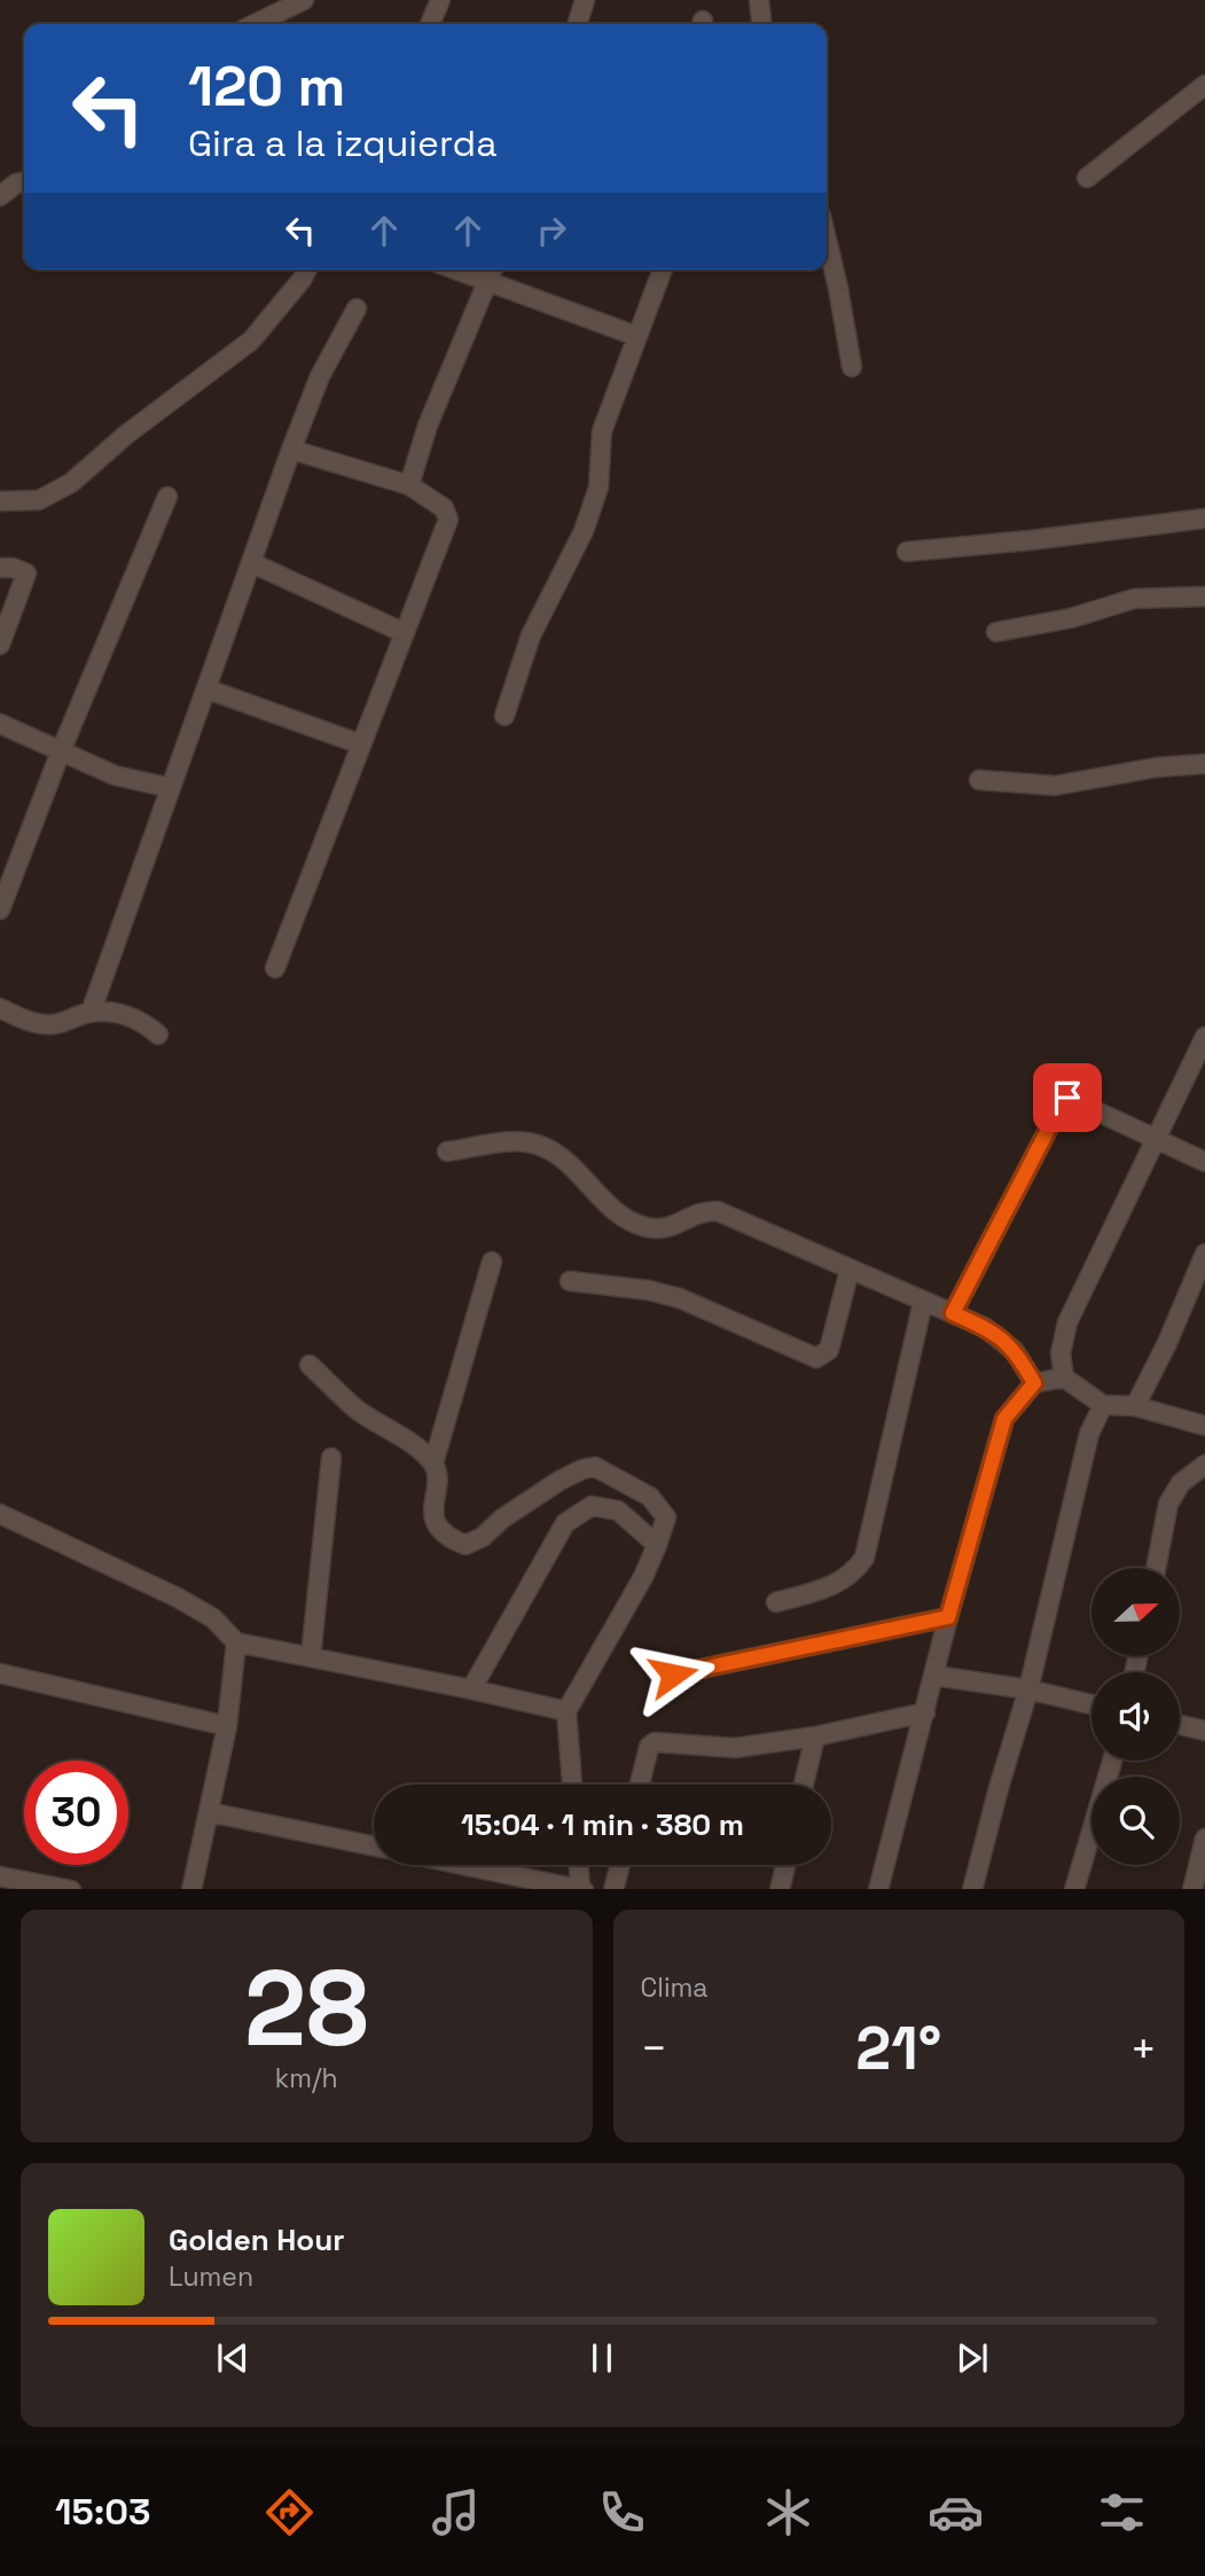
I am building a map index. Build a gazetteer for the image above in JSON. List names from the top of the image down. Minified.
{"north":"right","page":{"turn":["120 m","Gira a la izquierda"],"limit":"30","trip":"15:04 · 1 min · 380 m","tile":[["28","km/h"],"Clima"],"heat":["−","21°","+"],"song":["Golden Hour","Lumen"],"tabs":"15:03"}}
